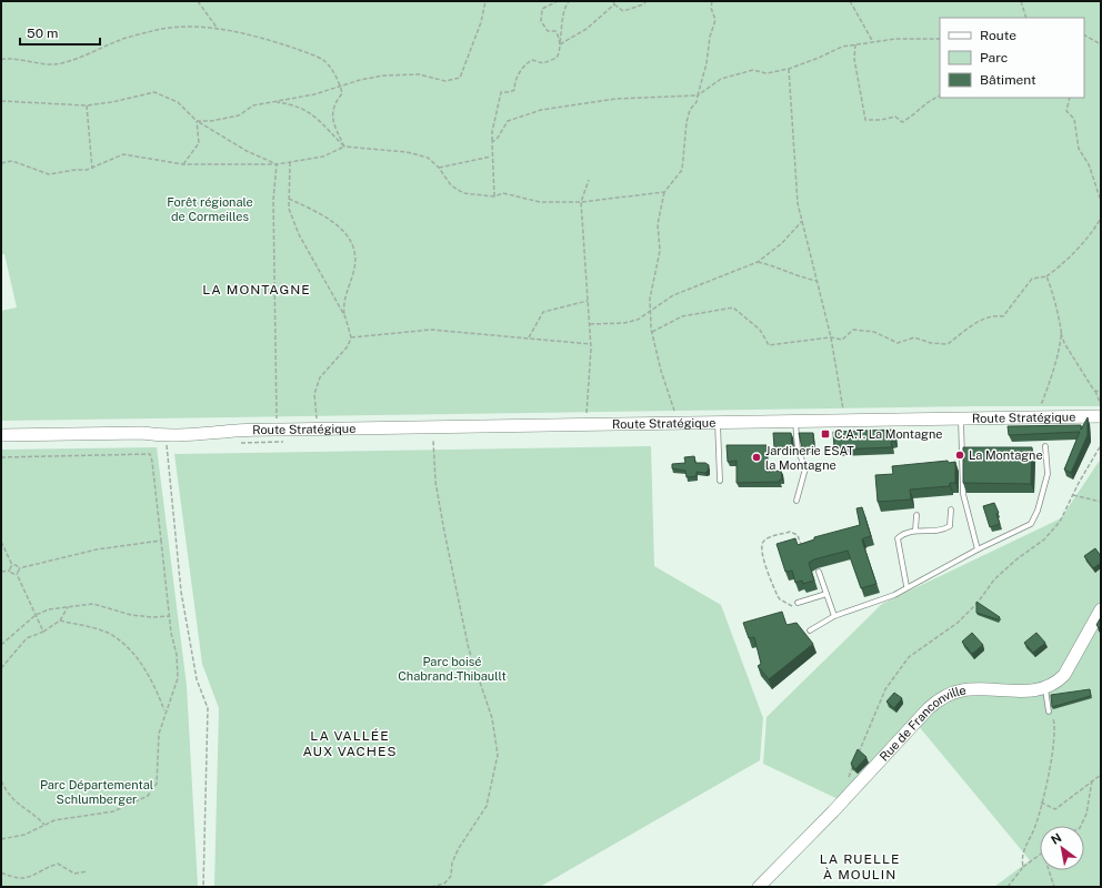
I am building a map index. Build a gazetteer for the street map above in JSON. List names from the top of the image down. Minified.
{"streets":{"street":["Route Stratégique","Rue de Franconville"]},"districts":["LA MONTAGNE","LA VALLÉE AUX VACHES","LA RUELLE À MOULIN"],"parks":["Forêt régionale de Cormeilles","Parc boisé Chabrand-Thibaullt","Parc Départemental Schlumberger"],"places":{"transit":["C.A.T. La Montagne"],"other":["La Montagne","Jardinerie ESAT la Montagne"]},"legend":["Route","Parc","Bâtiment"],"scale_bar":"50 m","north":"top left"}
